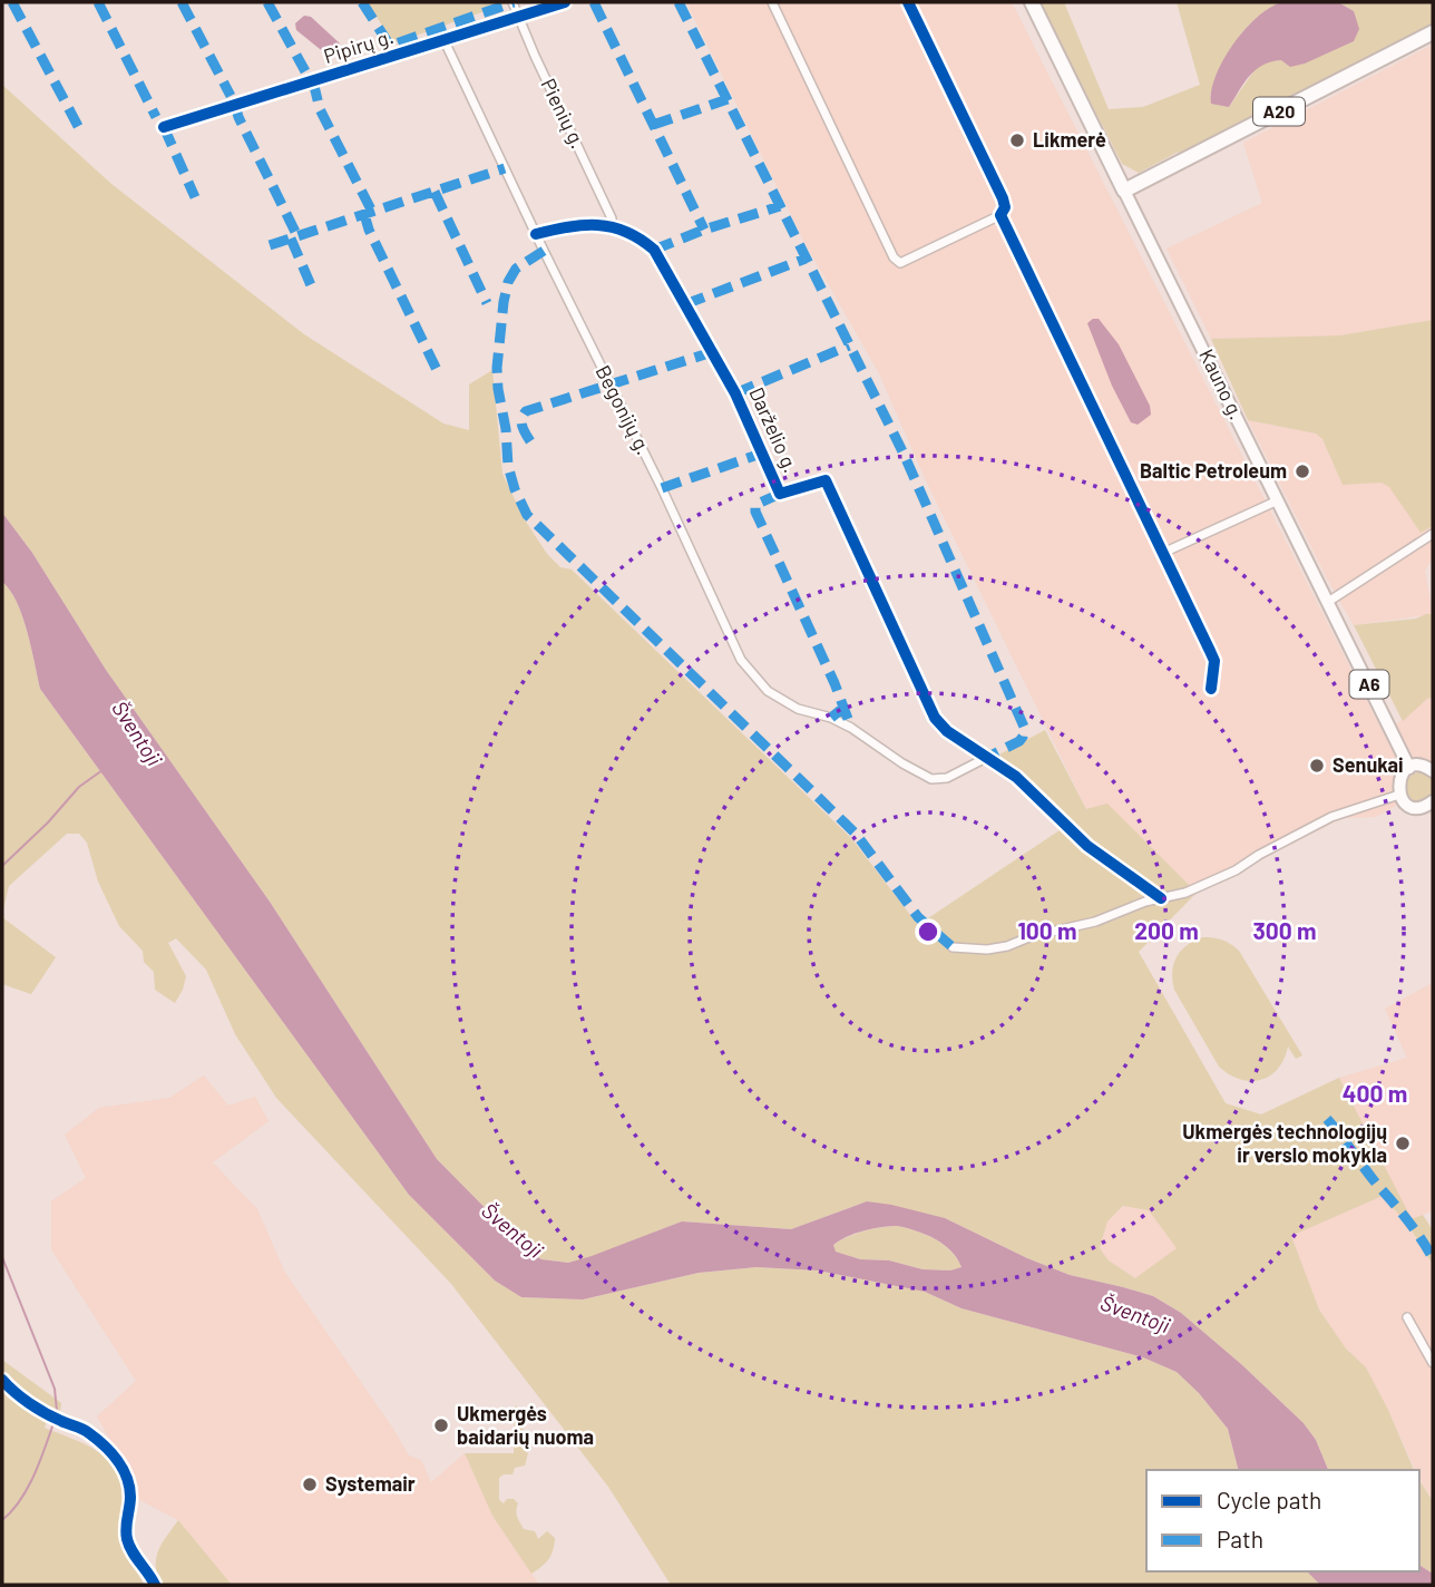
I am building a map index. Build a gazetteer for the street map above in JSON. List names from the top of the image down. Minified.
{"streets":{"highway":["A20","Kauno g.","A6"],"street":["Pipirų g.","Pienių g.","Begonijų g.","Darželio g."]},"crossings":[["Pipirų g.","Pienių g."],["Pipirų g.","Begonijų g."],["A20","Kauno g."],["Pienių g.","Darželio g."],["Begonijų g.","Darželio g."]],"water":["Šventoji"],"places":["Likmerė","Baltic Petroleum","Senukai","Ukmergės technologijų ir verslo mokykla","Ukmergės baidarių nuoma","Systemair"],"legend":["Cycle path","Path"],"rings":["100 m","200 m","300 m","400 m"]}
